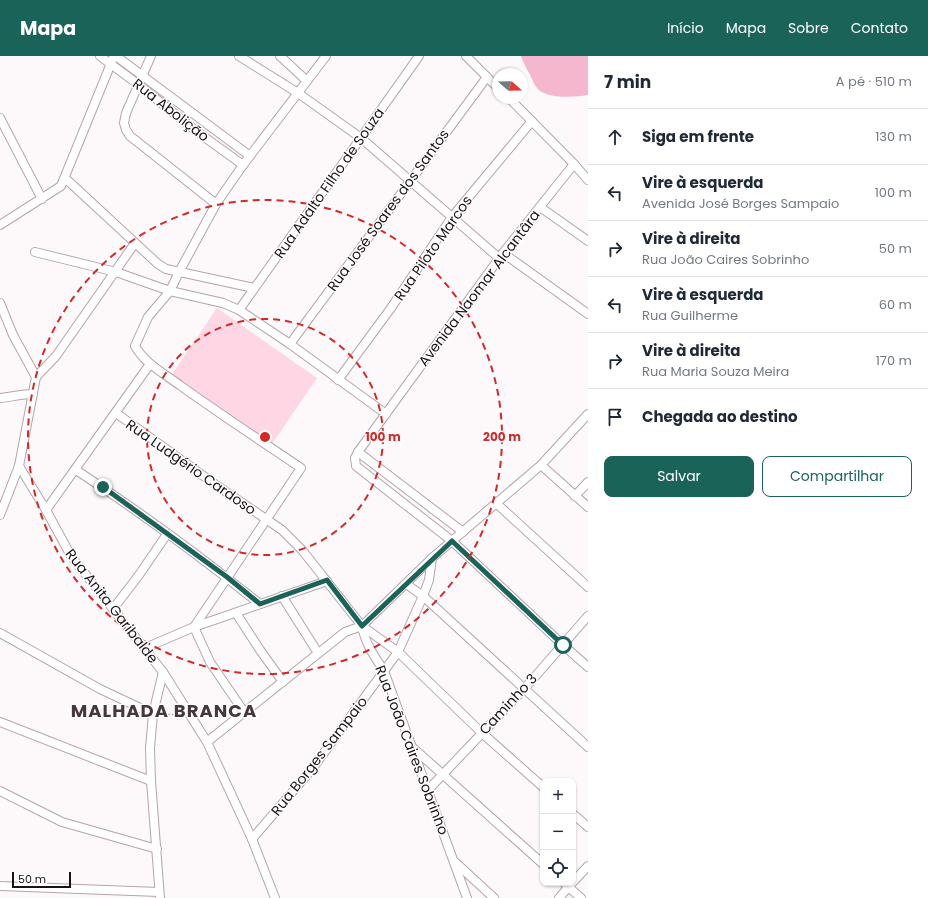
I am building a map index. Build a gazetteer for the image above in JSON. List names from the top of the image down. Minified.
{"streets":{"street":["Rua Abolição","Rua Adalto Filho de Souza","Rua José Soares dos Santos","Rua Piloto Marcos","Avenida Naomar Alcantâra","Rua Ludgério Cardoso","Rua Anita Garibalde","Caminho 3","Rua João Caires Sobrinho","Rua Borges Sampaio"]},"crossings":[["Rua Ludgério Cardoso","Rua João Caires Sobrinho"],["Caminho 3","Rua João Caires Sobrinho"],["Rua João Caires Sobrinho","Rua Borges Sampaio"]],"districts":["MALHADA BRANCA"],"scale_bar":"50 m","north":"right","page":{"header":"Mapa","nav":["Início","Mapa","Sobre","Contato"],"heading":["7 min","A pé · 510 m"],"list":[["Siga em frente","130 m"],["Vire à esquerda","Avenida José Borges Sampaio","100 m"],["Vire à direita","Rua João Caires Sobrinho","50 m"],["Vire à esquerda","Rua Guilherme","60 m"],["Vire à direita","Rua Maria Souza Meira","170 m"],"Chegada ao destino"],"buttons":["Salvar","Compartilhar"],"map_buttons":["+","−"],"scale":"50 m"},"rings":["100 m","200 m"]}
